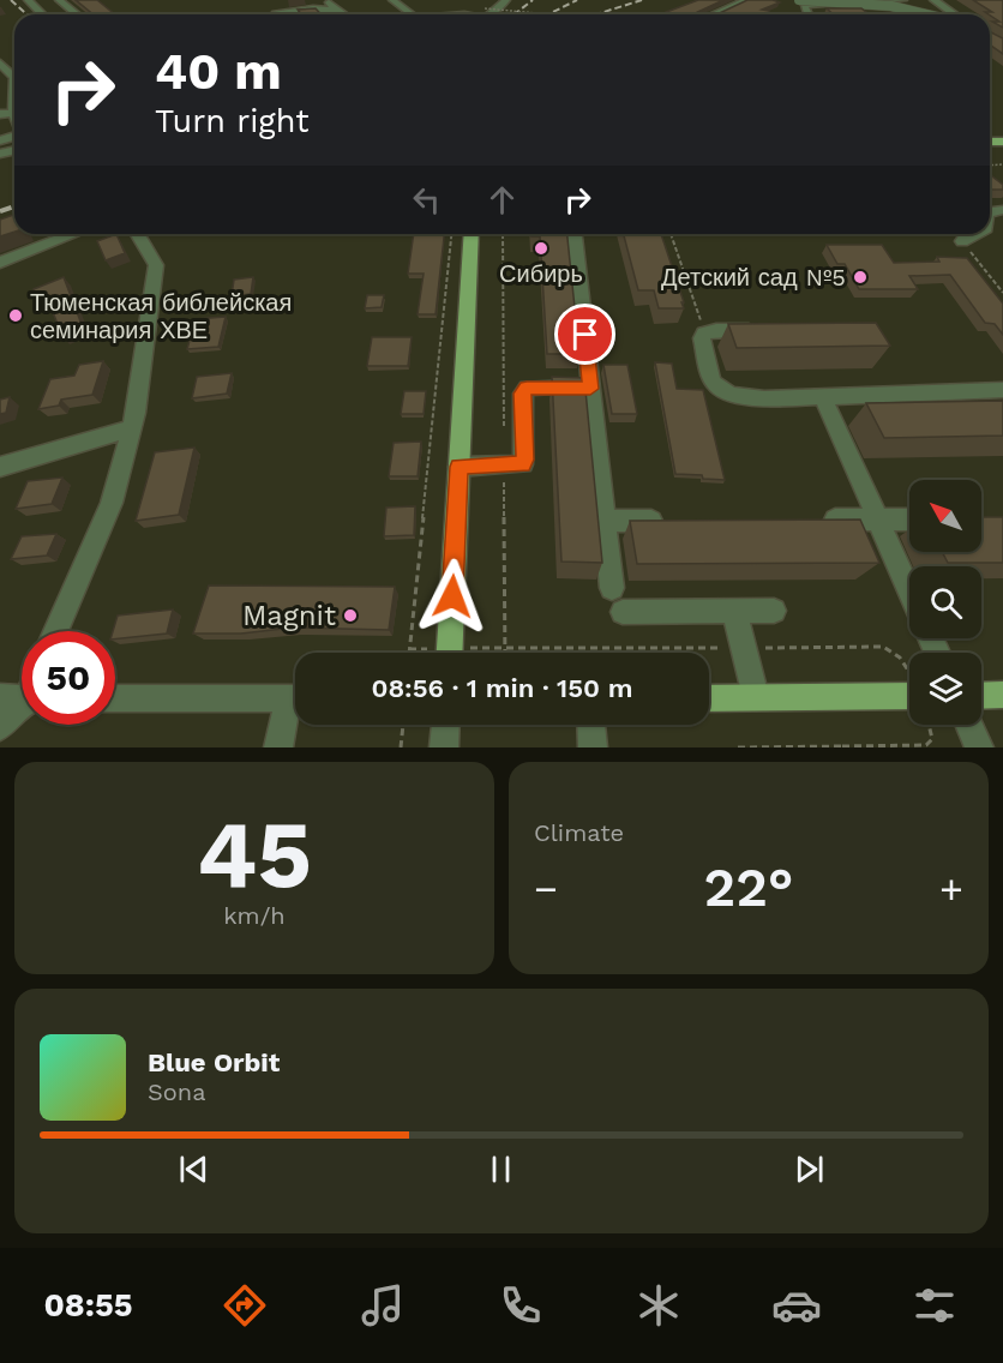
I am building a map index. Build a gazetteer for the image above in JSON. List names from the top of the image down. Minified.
{"places":["Сибирь","Детский сад №5","Тюменская библейская семинария ХВЕ","Magnit"],"north":"top left","page":{"turn":["40 m","Turn right"],"limit":"50","trip":"08:56 · 1 min · 150 m","tile":[["45","km/h"],"Climate"],"heat":["−","22°","+"],"song":["Blue Orbit","Sona"],"tabs":"08:55"}}
